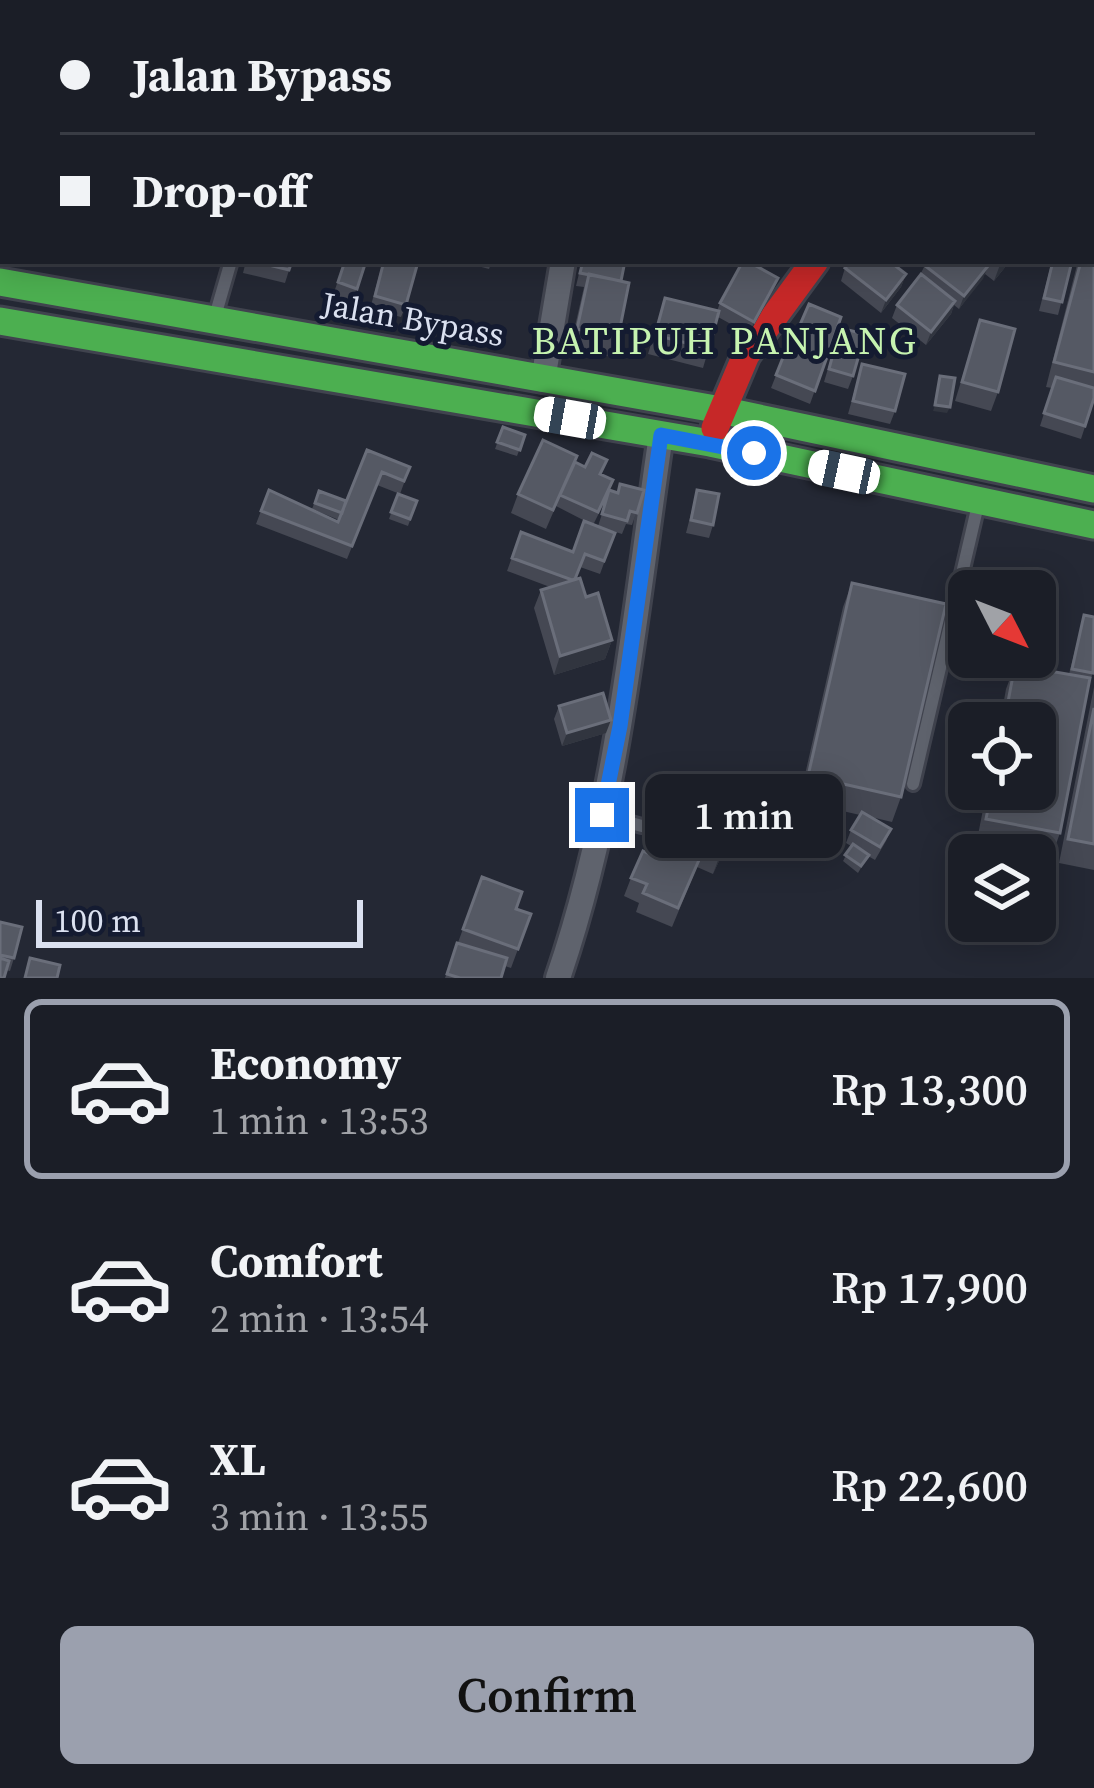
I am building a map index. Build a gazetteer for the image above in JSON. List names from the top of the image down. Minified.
{"streets":{"main road":["Jalan Bypass"]},"districts":["BATIPUH PANJANG"],"scale_bar":"100 m","north":"bottom right","page":{"banner":["Jalan Bypass","Drop-off"],"bubble":"1 min","scale":"100 m","list":[{"name":"Economy","note":"1 min · 13:53","value":"Rp 13,300"},{"name":"Comfort","note":"2 min · 13:54","value":"Rp 17,900"},{"name":"XL","note":"3 min · 13:55","value":"Rp 22,600"}],"buttons":"Confirm"}}
